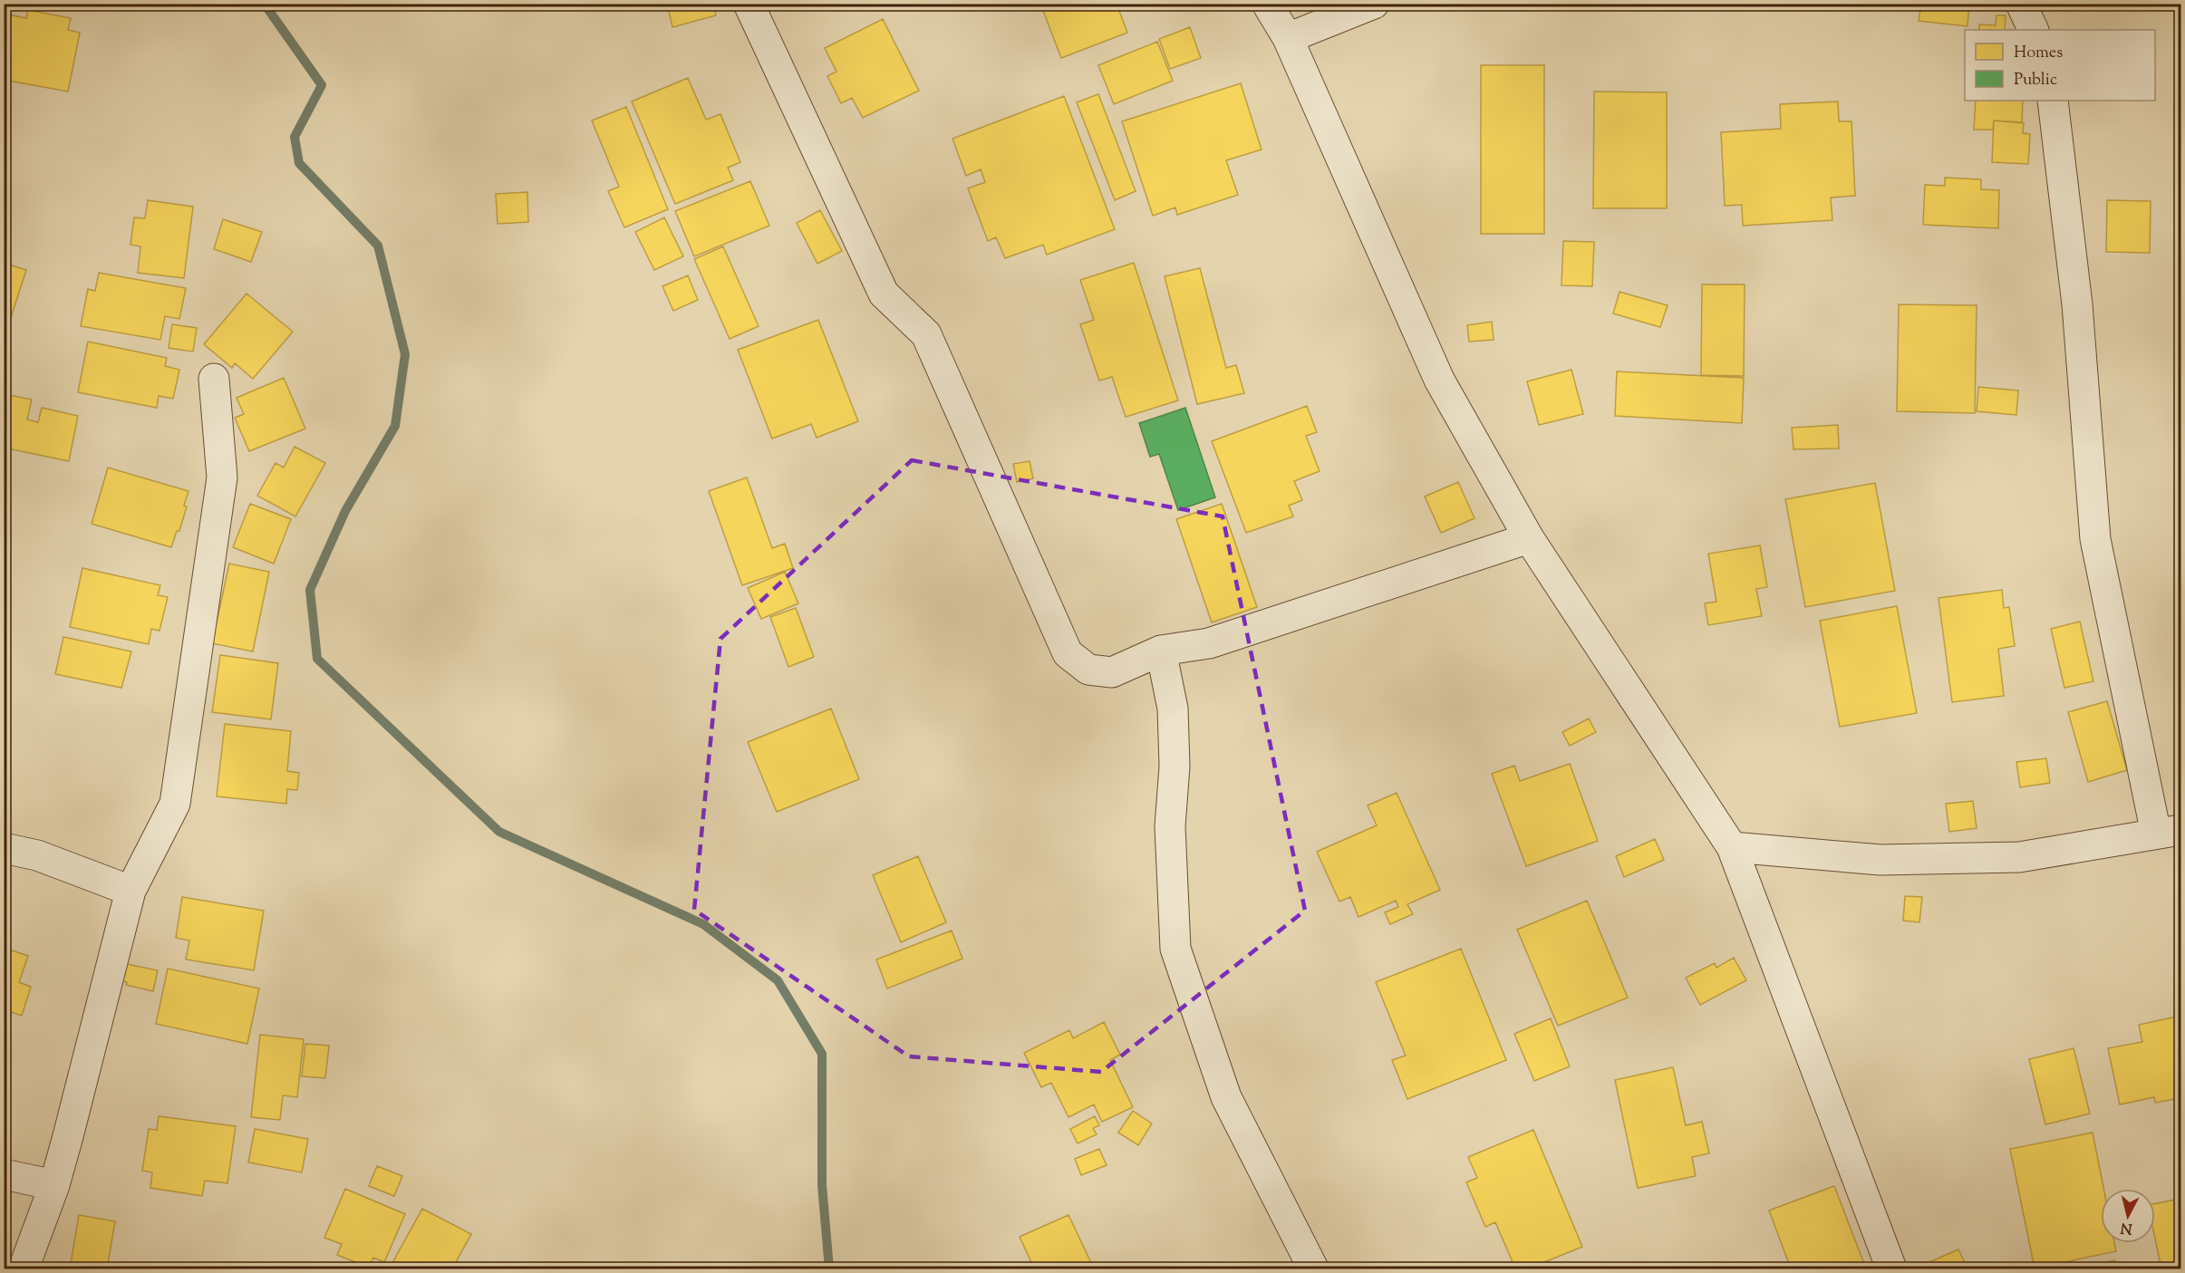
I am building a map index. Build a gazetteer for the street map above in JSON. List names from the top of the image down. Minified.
{"legend":["Homes","Public"],"north":"bottom"}
